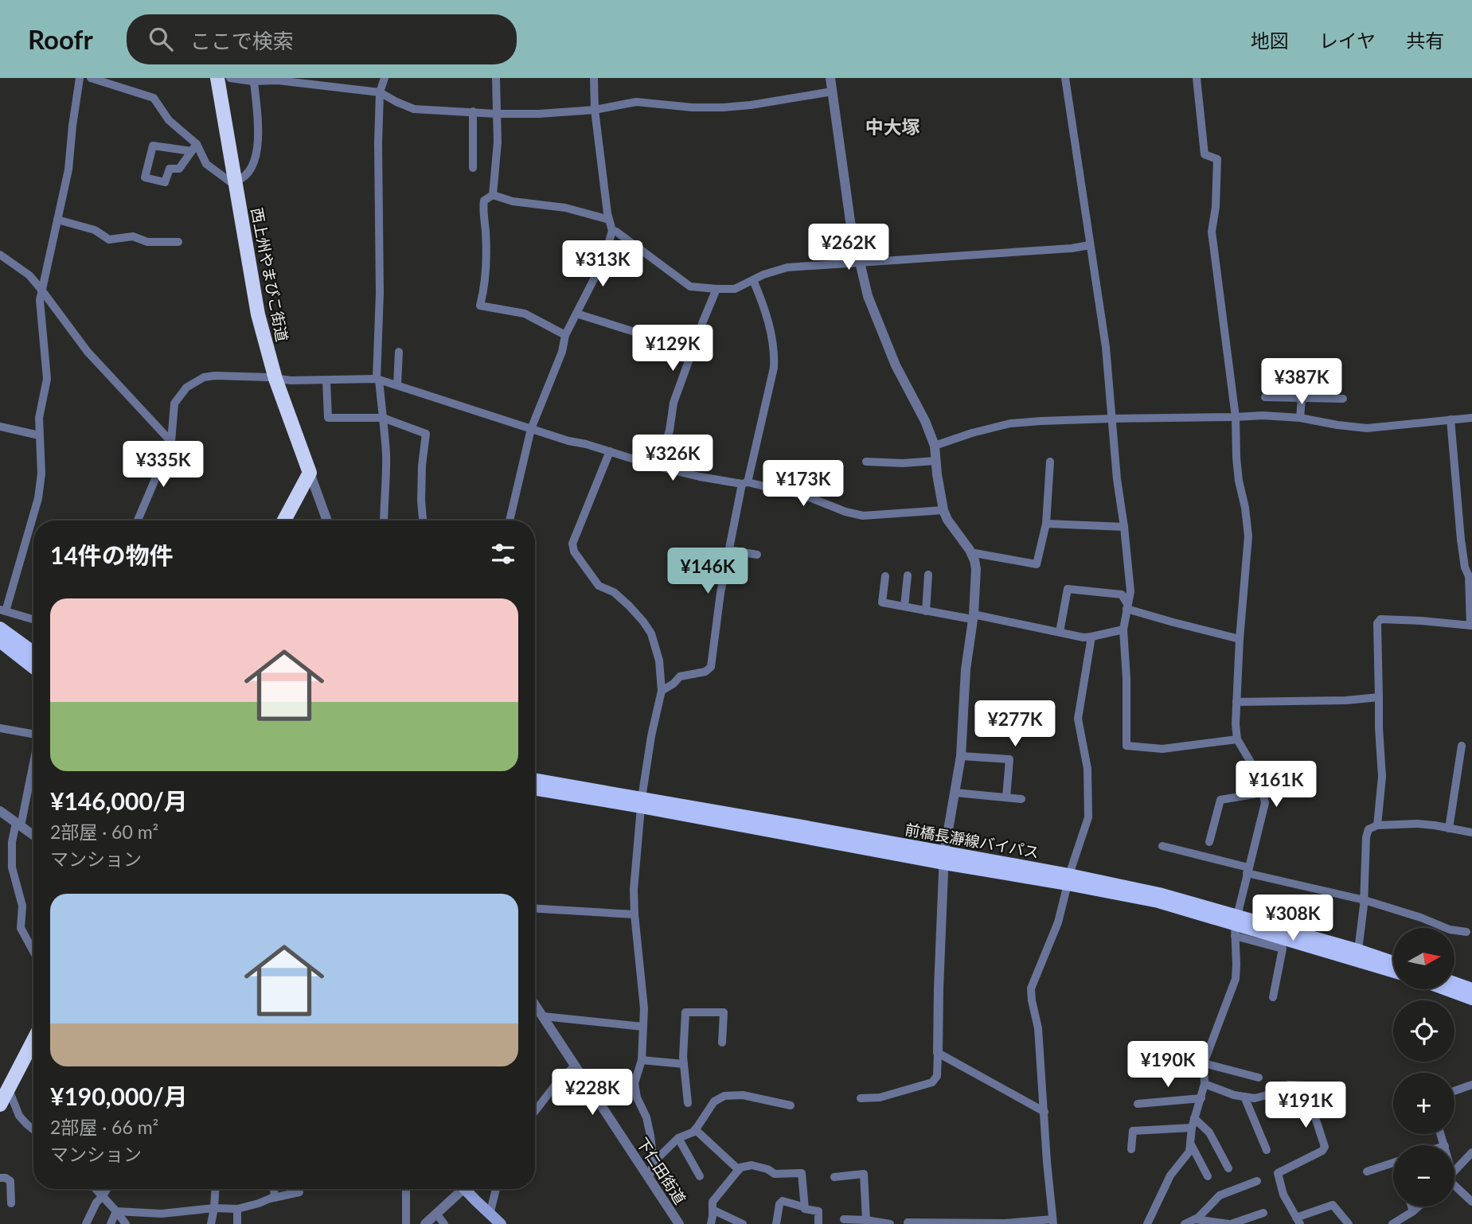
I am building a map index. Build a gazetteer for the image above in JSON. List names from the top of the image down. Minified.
{"streets":{"highway":["西上州やまびこ街道"],"main road":["前橋長瀞線バイパス"],"street":["下仁田街道"]},"districts":["中大塚"],"north":"right","page":{"header":"Roofr","search":"ここで検索","nav":["地図","レイヤ","共有"],"price":["¥262K","¥313K","¥129K","¥387K","¥326K","¥335K","¥173K","¥146K","¥277K","¥161K","¥308K","¥190K","¥228K","¥191K"],"heading":"14件の物件","list":[{"name":"¥146,000/月","note":"2部屋 · 60 m² · マンション"},{"name":"¥190,000/月","note":"2部屋 · 66 m² · マンション"}],"map_buttons":["+","−"]}}
